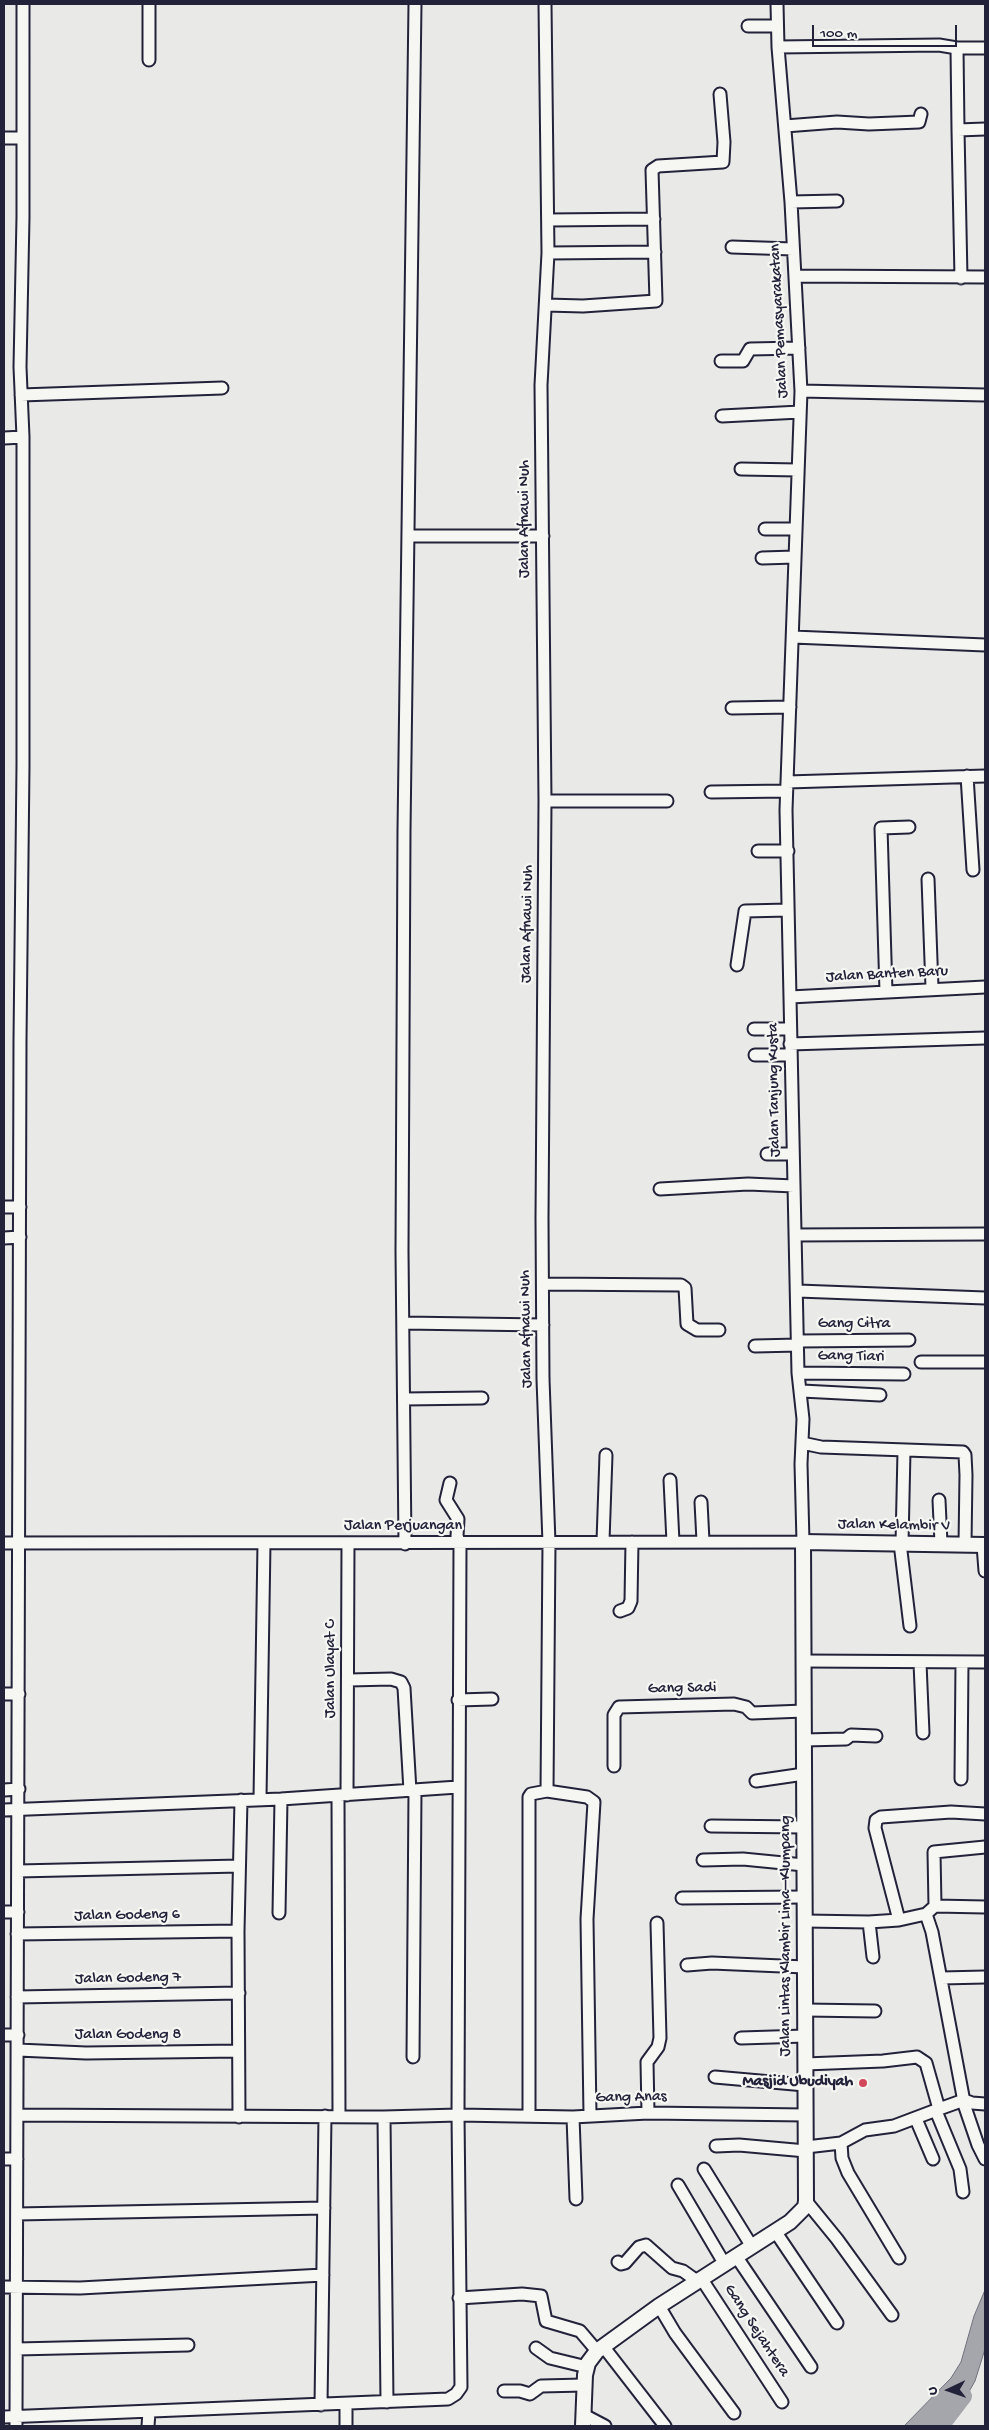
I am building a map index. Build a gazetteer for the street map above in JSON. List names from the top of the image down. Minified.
{"streets":{"main road":["Jalan Kelambir V","Jalan Lintas Klambir Lima–Klumpang"],"street":["Jalan Pemasyarakatan","Jalan Afnawi Nuh","Jalan Banten Baru","Jalan Tanjung Kusta","Gang Citra","Gang Tiari","Jalan Perjuangan","Jalan Ulayat C","Gang Sadi","Jalan Godeng 6","Jalan Godeng 7","Jalan Godeng 8","Gang Anas","Gang Sejahtera"]},"crossings":[["Jalan Pemasyarakatan","Jalan Tanjung Kusta"],["Jalan Afnawi Nuh","Jalan Perjuangan"],["Jalan Banten Baru","Jalan Tanjung Kusta"],["Jalan Tanjung Kusta","Gang Citra"],["Jalan Tanjung Kusta","Gang Tiari"],["Jalan Tanjung Kusta","Jalan Kelambir V"],["Jalan Tanjung Kusta","Jalan Perjuangan"],["Jalan Tanjung Kusta","Jalan Lintas Klambir Lima–Klumpang"],["Jalan Kelambir V","Jalan Perjuangan"],["Jalan Kelambir V","Jalan Lintas Klambir Lima–Klumpang"],["Jalan Perjuangan","Jalan Ulayat C"],["Jalan Perjuangan","Jalan Lintas Klambir Lima–Klumpang"],["Jalan Ulayat C","Gang Anas"],["Gang Sadi","Jalan Lintas Klambir Lima–Klumpang"],["Jalan Lintas Klambir Lima–Klumpang","Gang Anas"]],"places":["Masjid Ubudiyah"],"scale_bar":"100 m","north":"left"}
